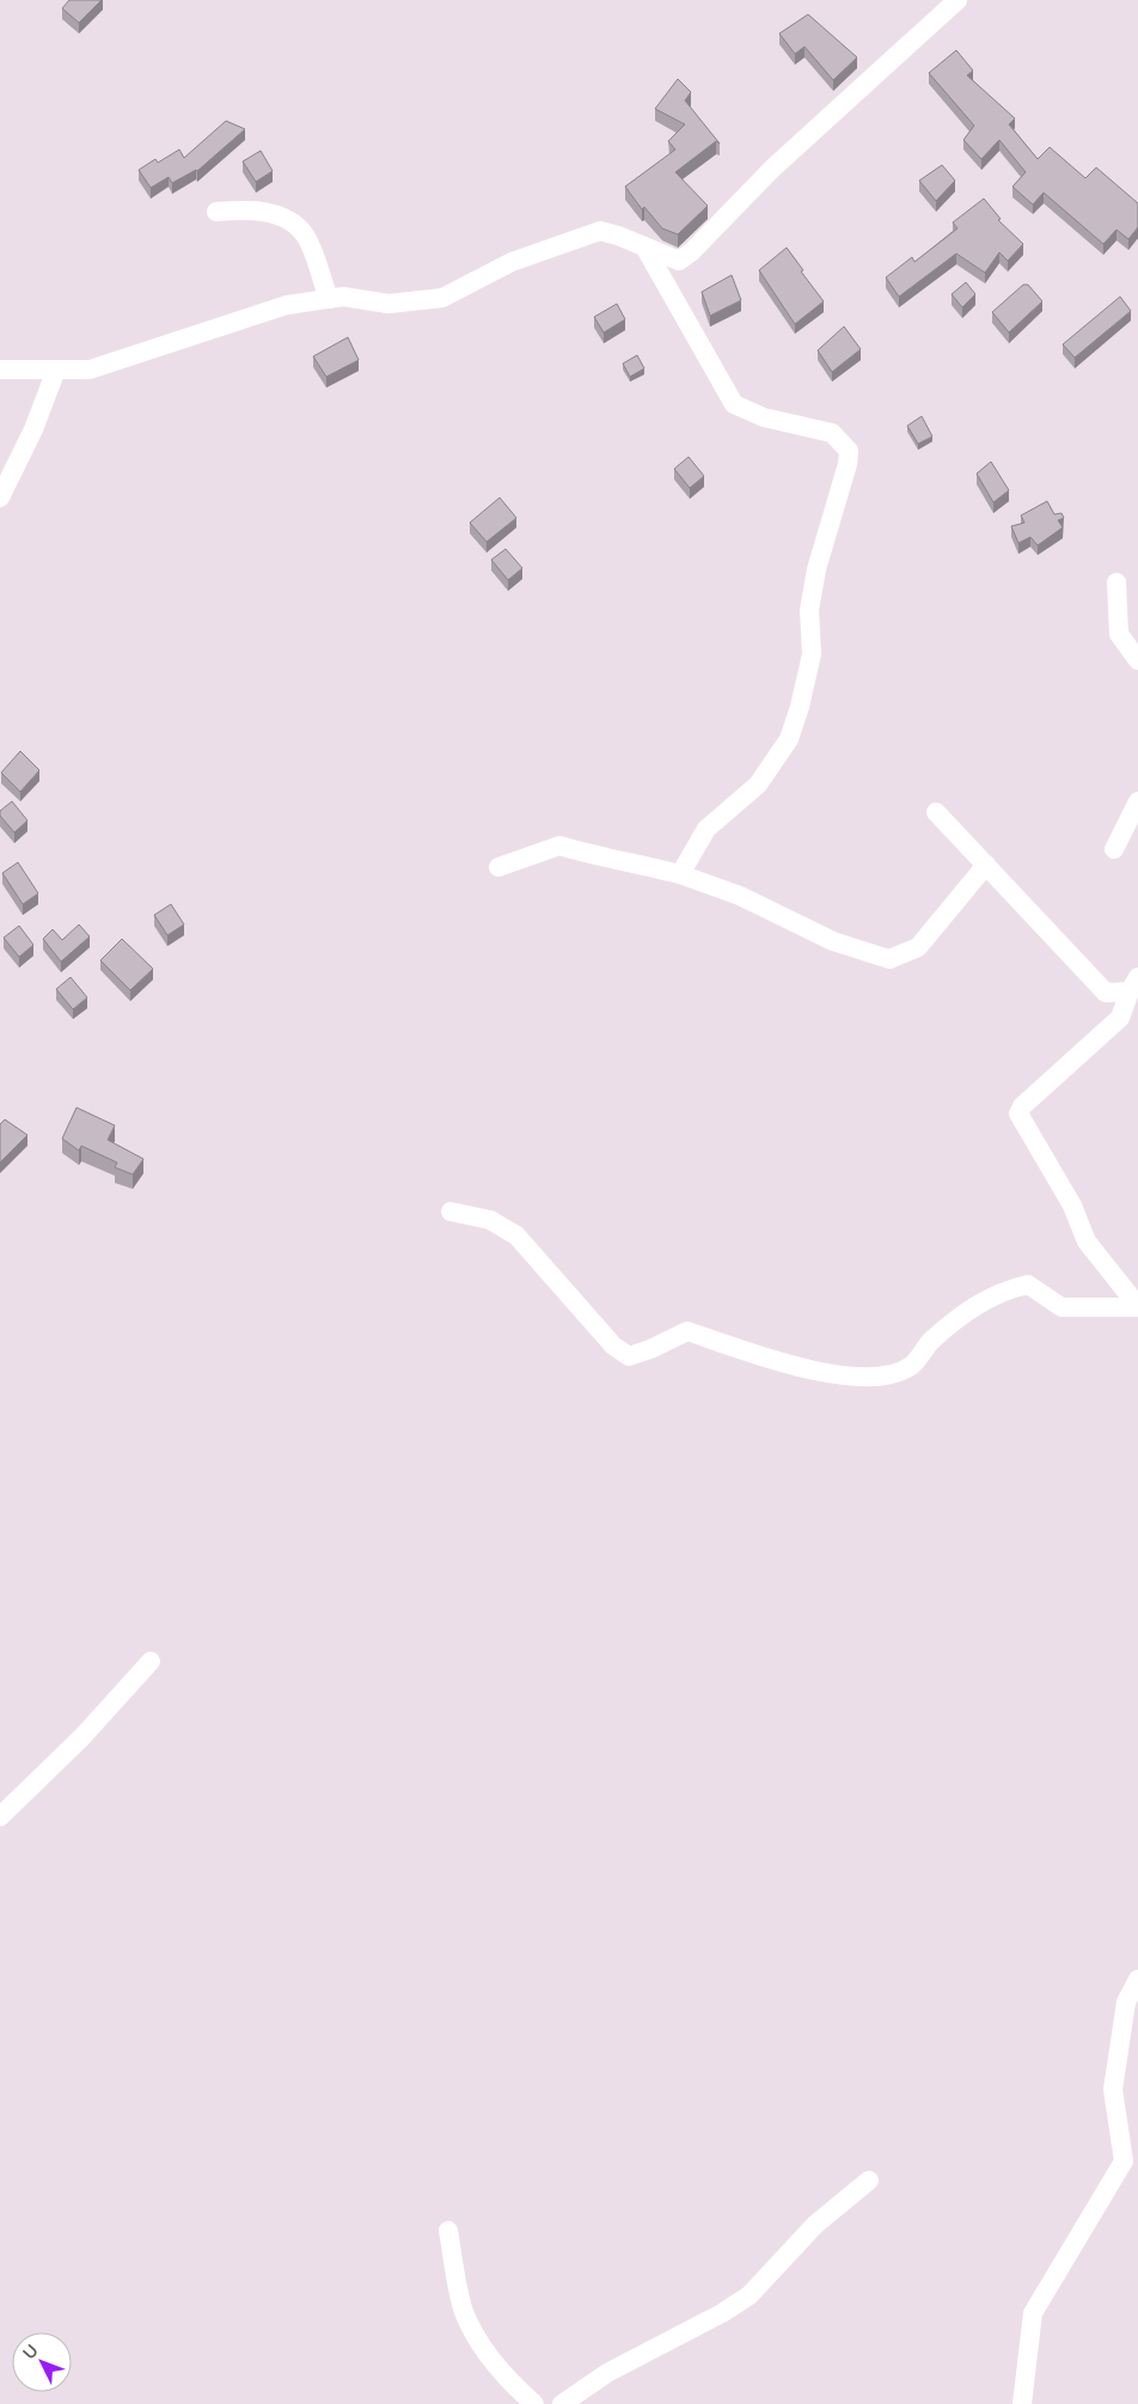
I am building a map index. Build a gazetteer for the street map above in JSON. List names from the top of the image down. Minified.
{"north":"top left"}
